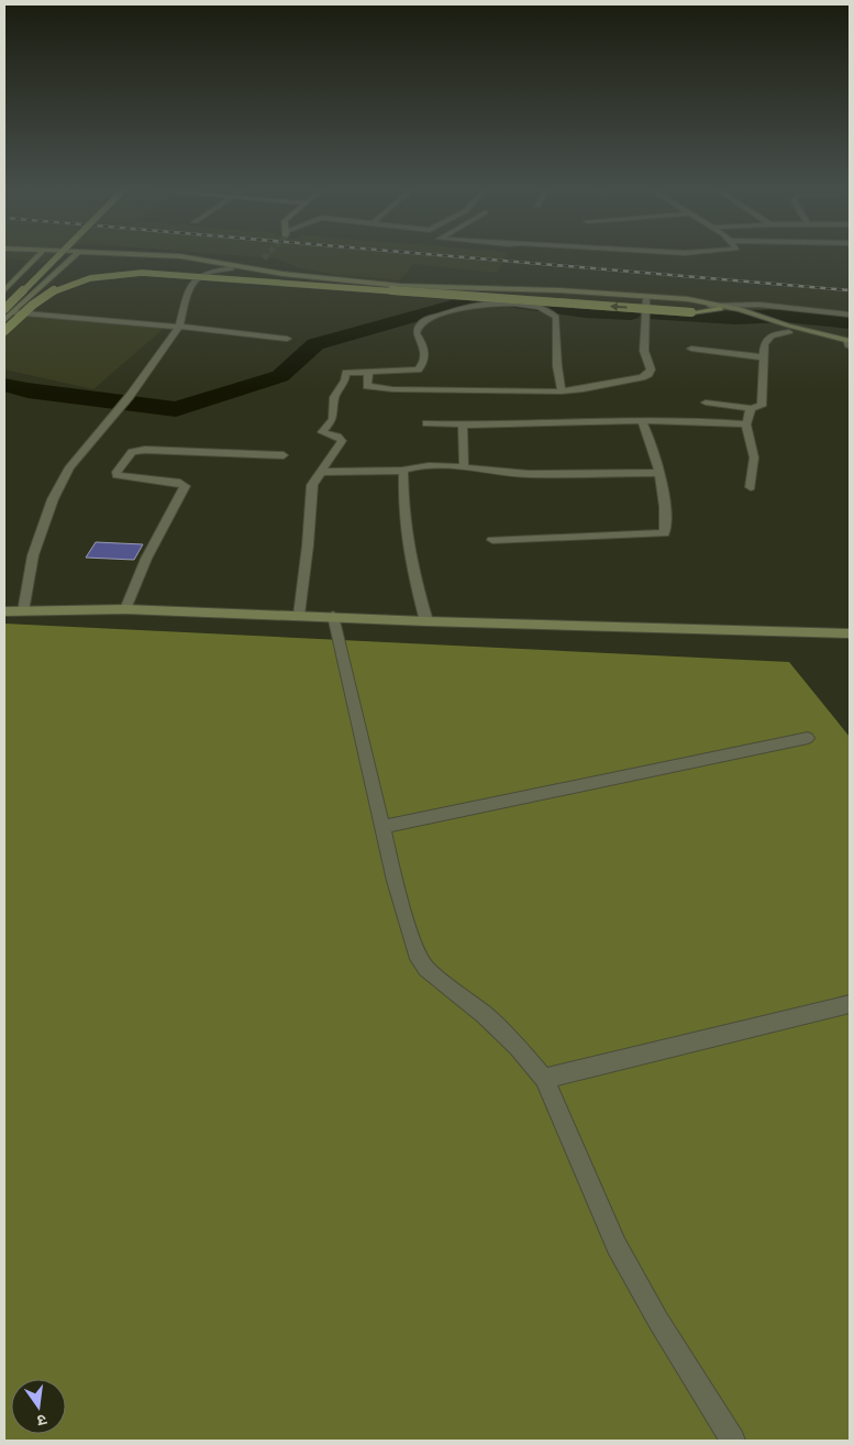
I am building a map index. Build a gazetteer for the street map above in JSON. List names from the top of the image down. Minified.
{"north":"bottom"}
